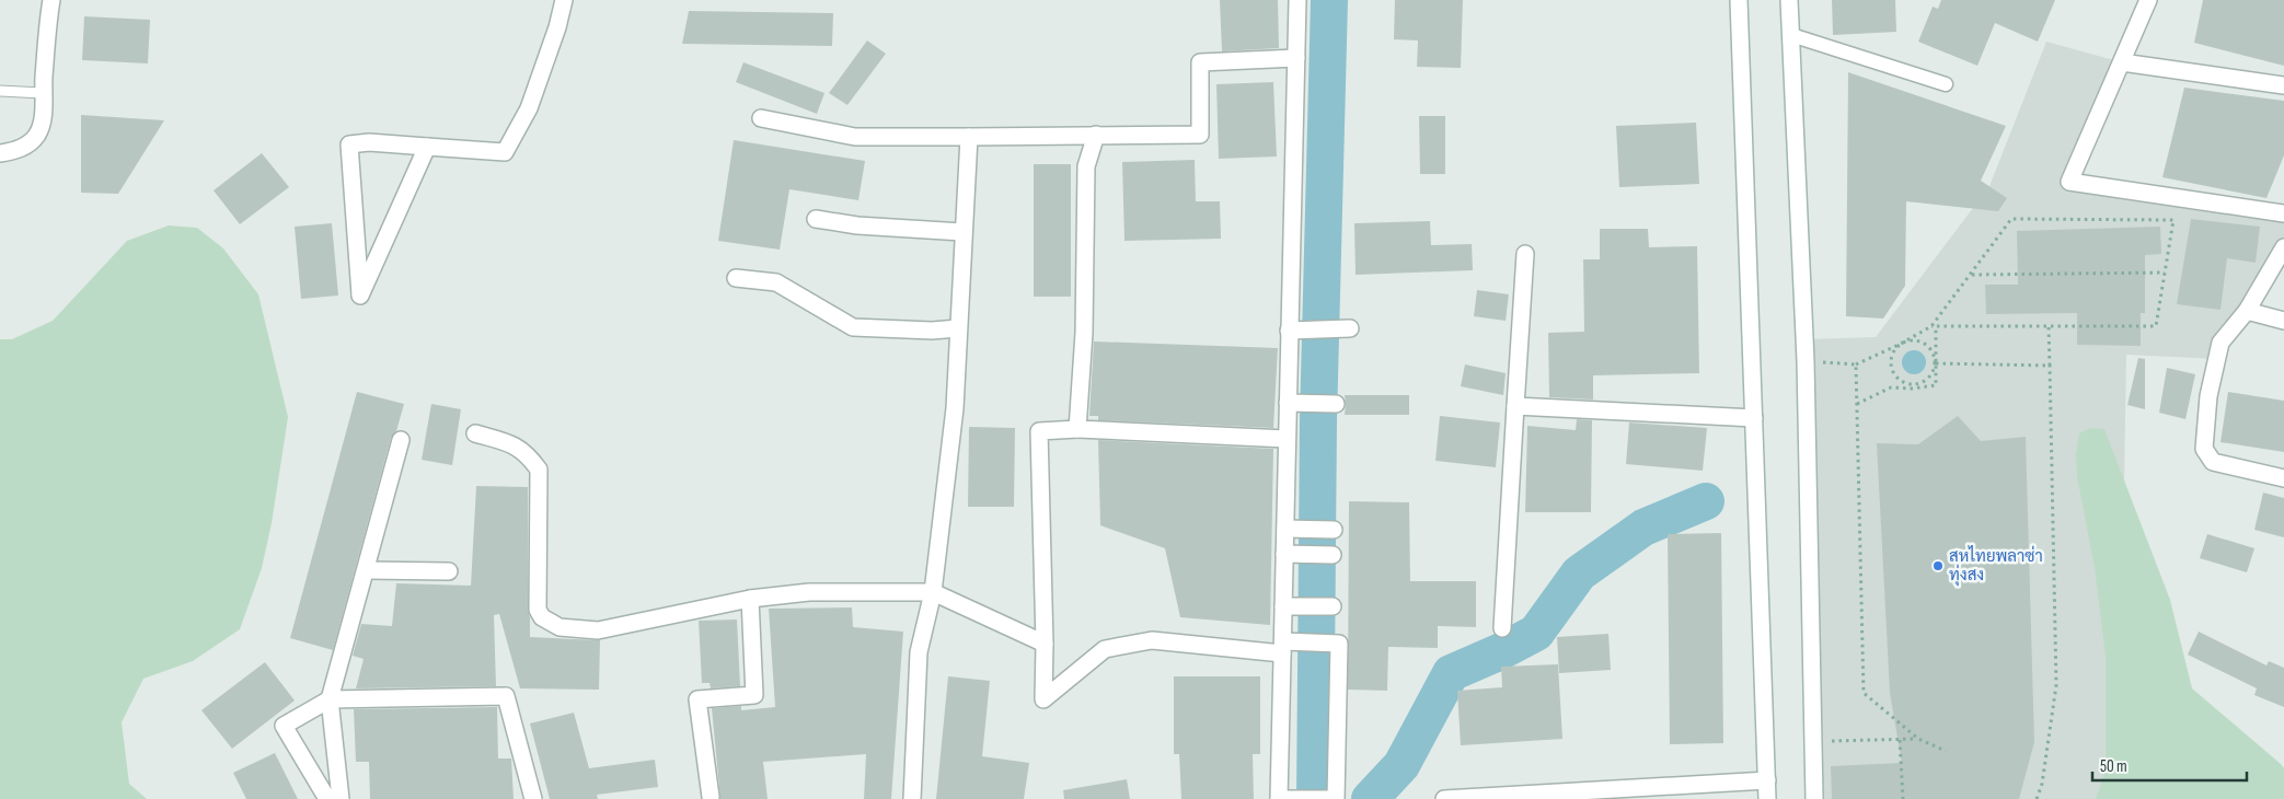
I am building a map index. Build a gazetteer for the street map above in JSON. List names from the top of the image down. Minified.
{"places":["สหไทยพลาซ่า ทุ่งสง"],"scale_bar":"50 m"}
